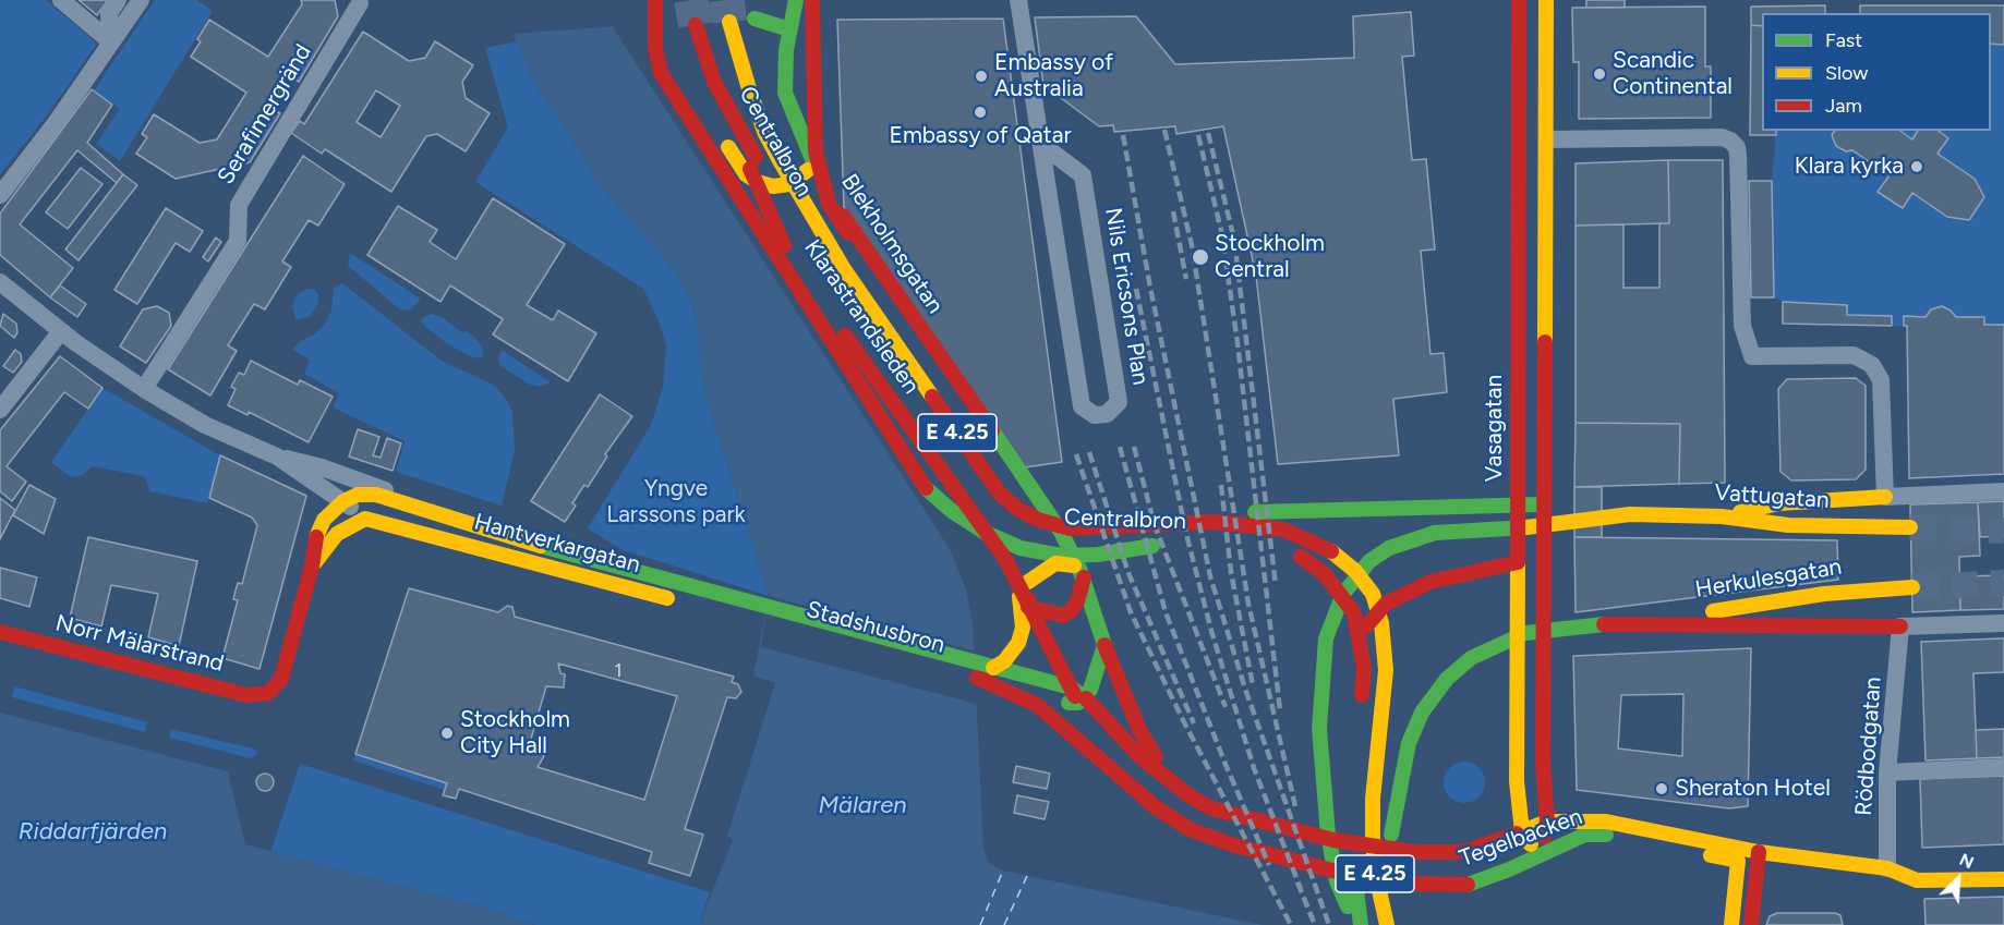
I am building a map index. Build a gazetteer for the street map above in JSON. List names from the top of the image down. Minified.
{"streets":{"main road":["Centralbron","Blekholmsgatan","Klarastrandsleden","Vasagatan","E 4.25","Vattugatan","Hantverkargatan","Herkulesgatan","Stadshusbron","Norr Mälarstrand","Tegelbacken"],"street":["Serafimergränd","Nils Ericsons Plan","Rödbodgatan"]},"crossings":[["Serafimergränd","Hantverkargatan"],["Centralbron","Klarastrandsleden"],["Centralbron","Herkulesgatan"],["Blekholmsgatan","Klarastrandsleden"],["Klarastrandsleden","Stadshusbron"],["Klarastrandsleden","Tegelbacken"],["Vasagatan","Tegelbacken"],["Hantverkargatan","Stadshusbron"],["Herkulesgatan","Rödbodgatan"],["Rödbodgatan","Tegelbacken"]],"water":["Mälaren","Riddarfjärden"],"parks":["Yngve Larssons park"],"places":["Scandic Continental","Embassy of Australia","Embassy of Qatar","Klara kyrka","Stockholm Central","Stockholm City Hall","Sheraton Hotel"],"house_numbers":["1"],"legend":["Fast","Slow","Jam"],"north":"top right"}
